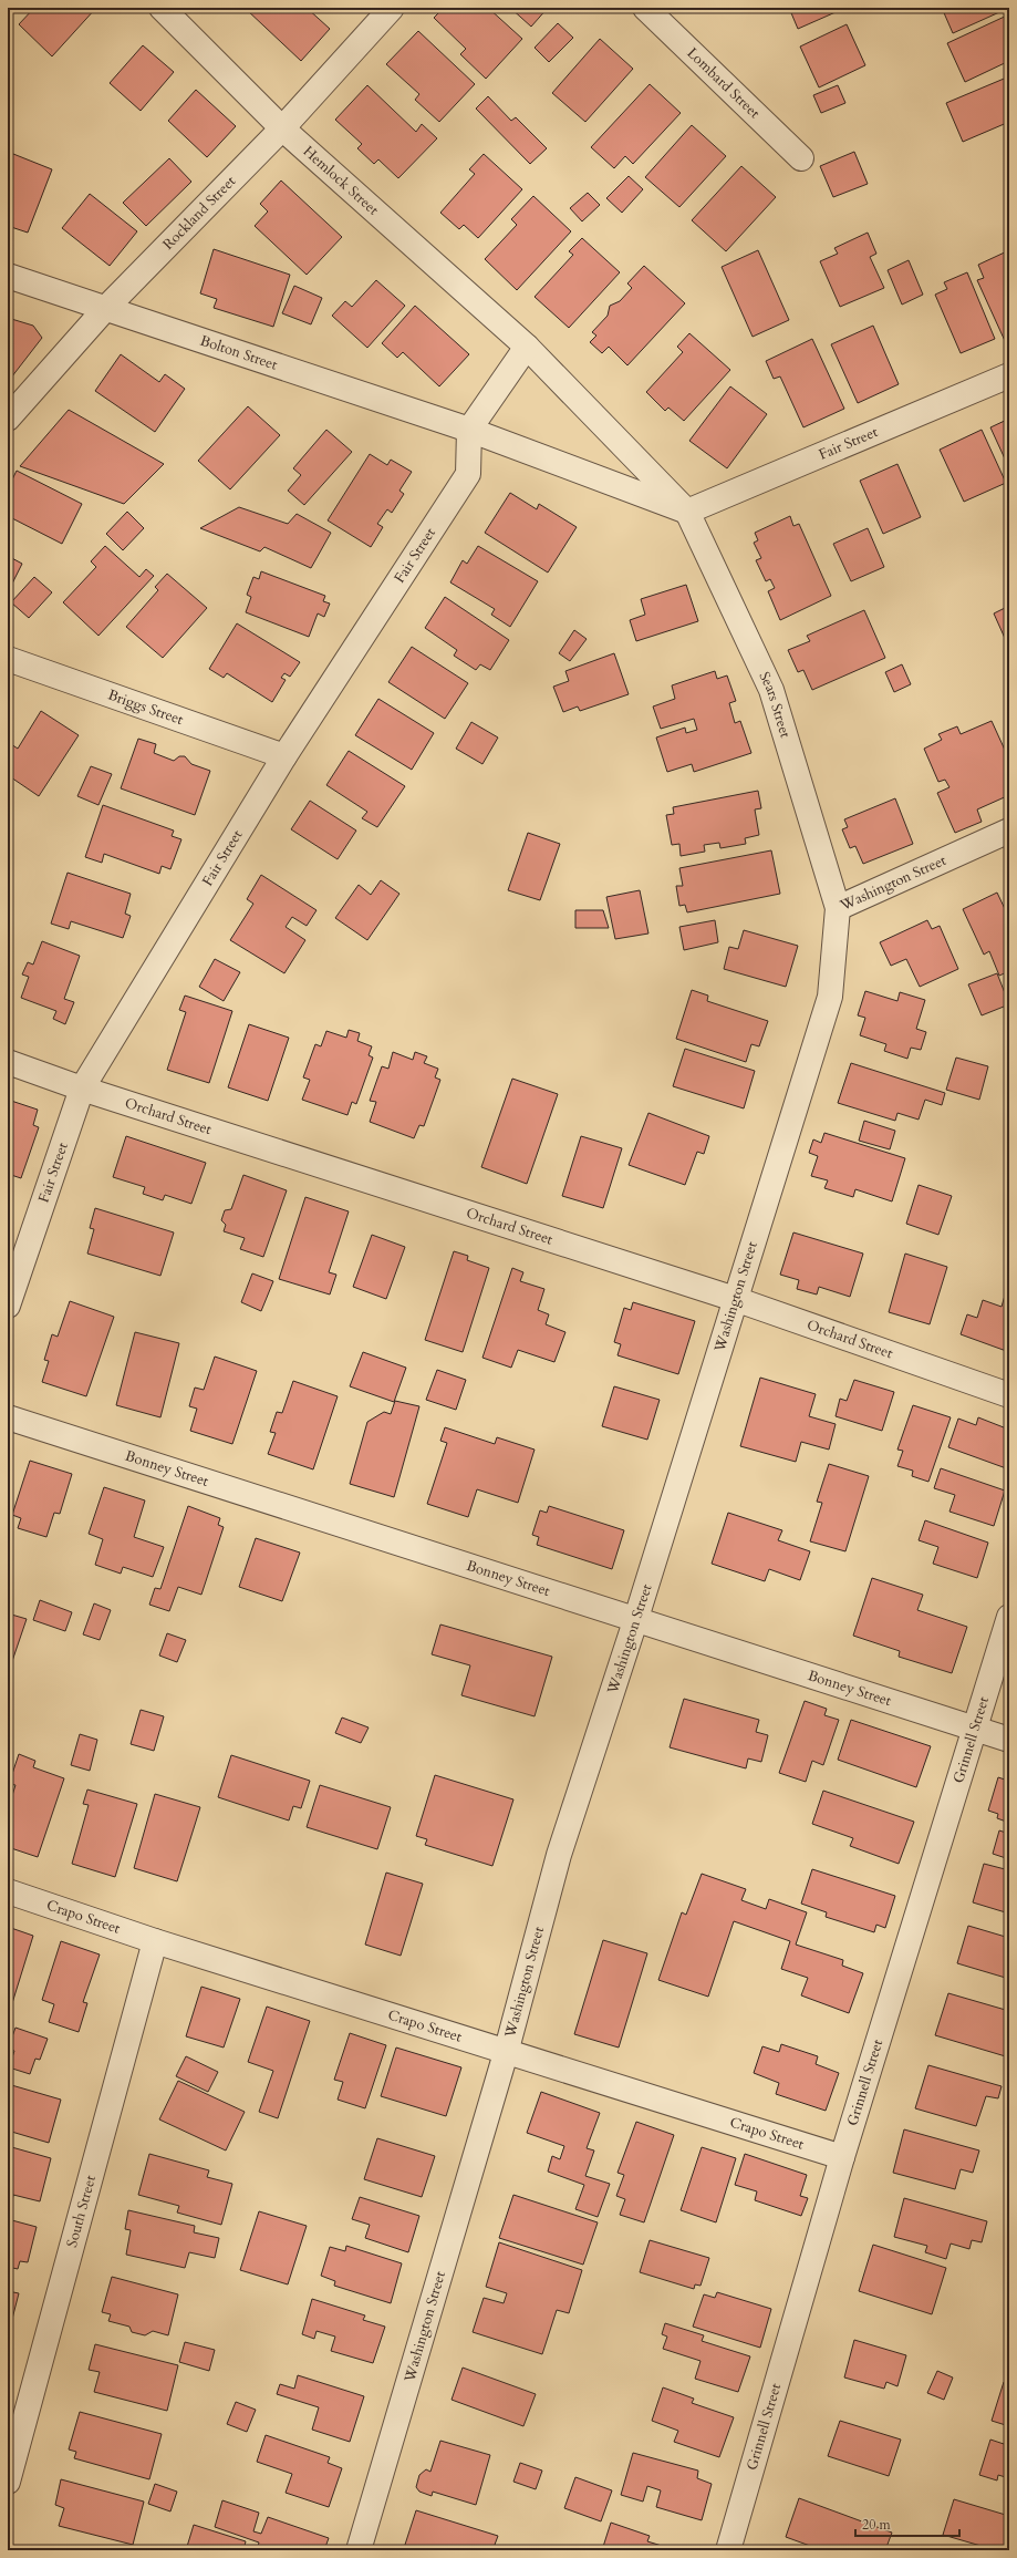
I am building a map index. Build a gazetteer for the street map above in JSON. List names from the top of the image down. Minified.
{"streets":{"street":["Lombard Street","Hemlock Street","Rockland Street","Bolton Street","Fair Street","Sears Street","Briggs Street","Washington Street","Orchard Street","Bonney Street","Grinnell Street","Crapo Street","South Street"]},"crossings":[["Hemlock Street","Rockland Street"],["Rockland Street","Bolton Street"],["Bolton Street","Fair Street"],["Fair Street","Sears Street"],["Fair Street","Briggs Street"],["Fair Street","Orchard Street"],["Sears Street","Washington Street"],["Washington Street","Orchard Street"],["Washington Street","Bonney Street"],["Washington Street","Crapo Street"],["Bonney Street","Grinnell Street"],["Grinnell Street","Crapo Street"],["Crapo Street","South Street"]],"scale_bar":"20 m"}
